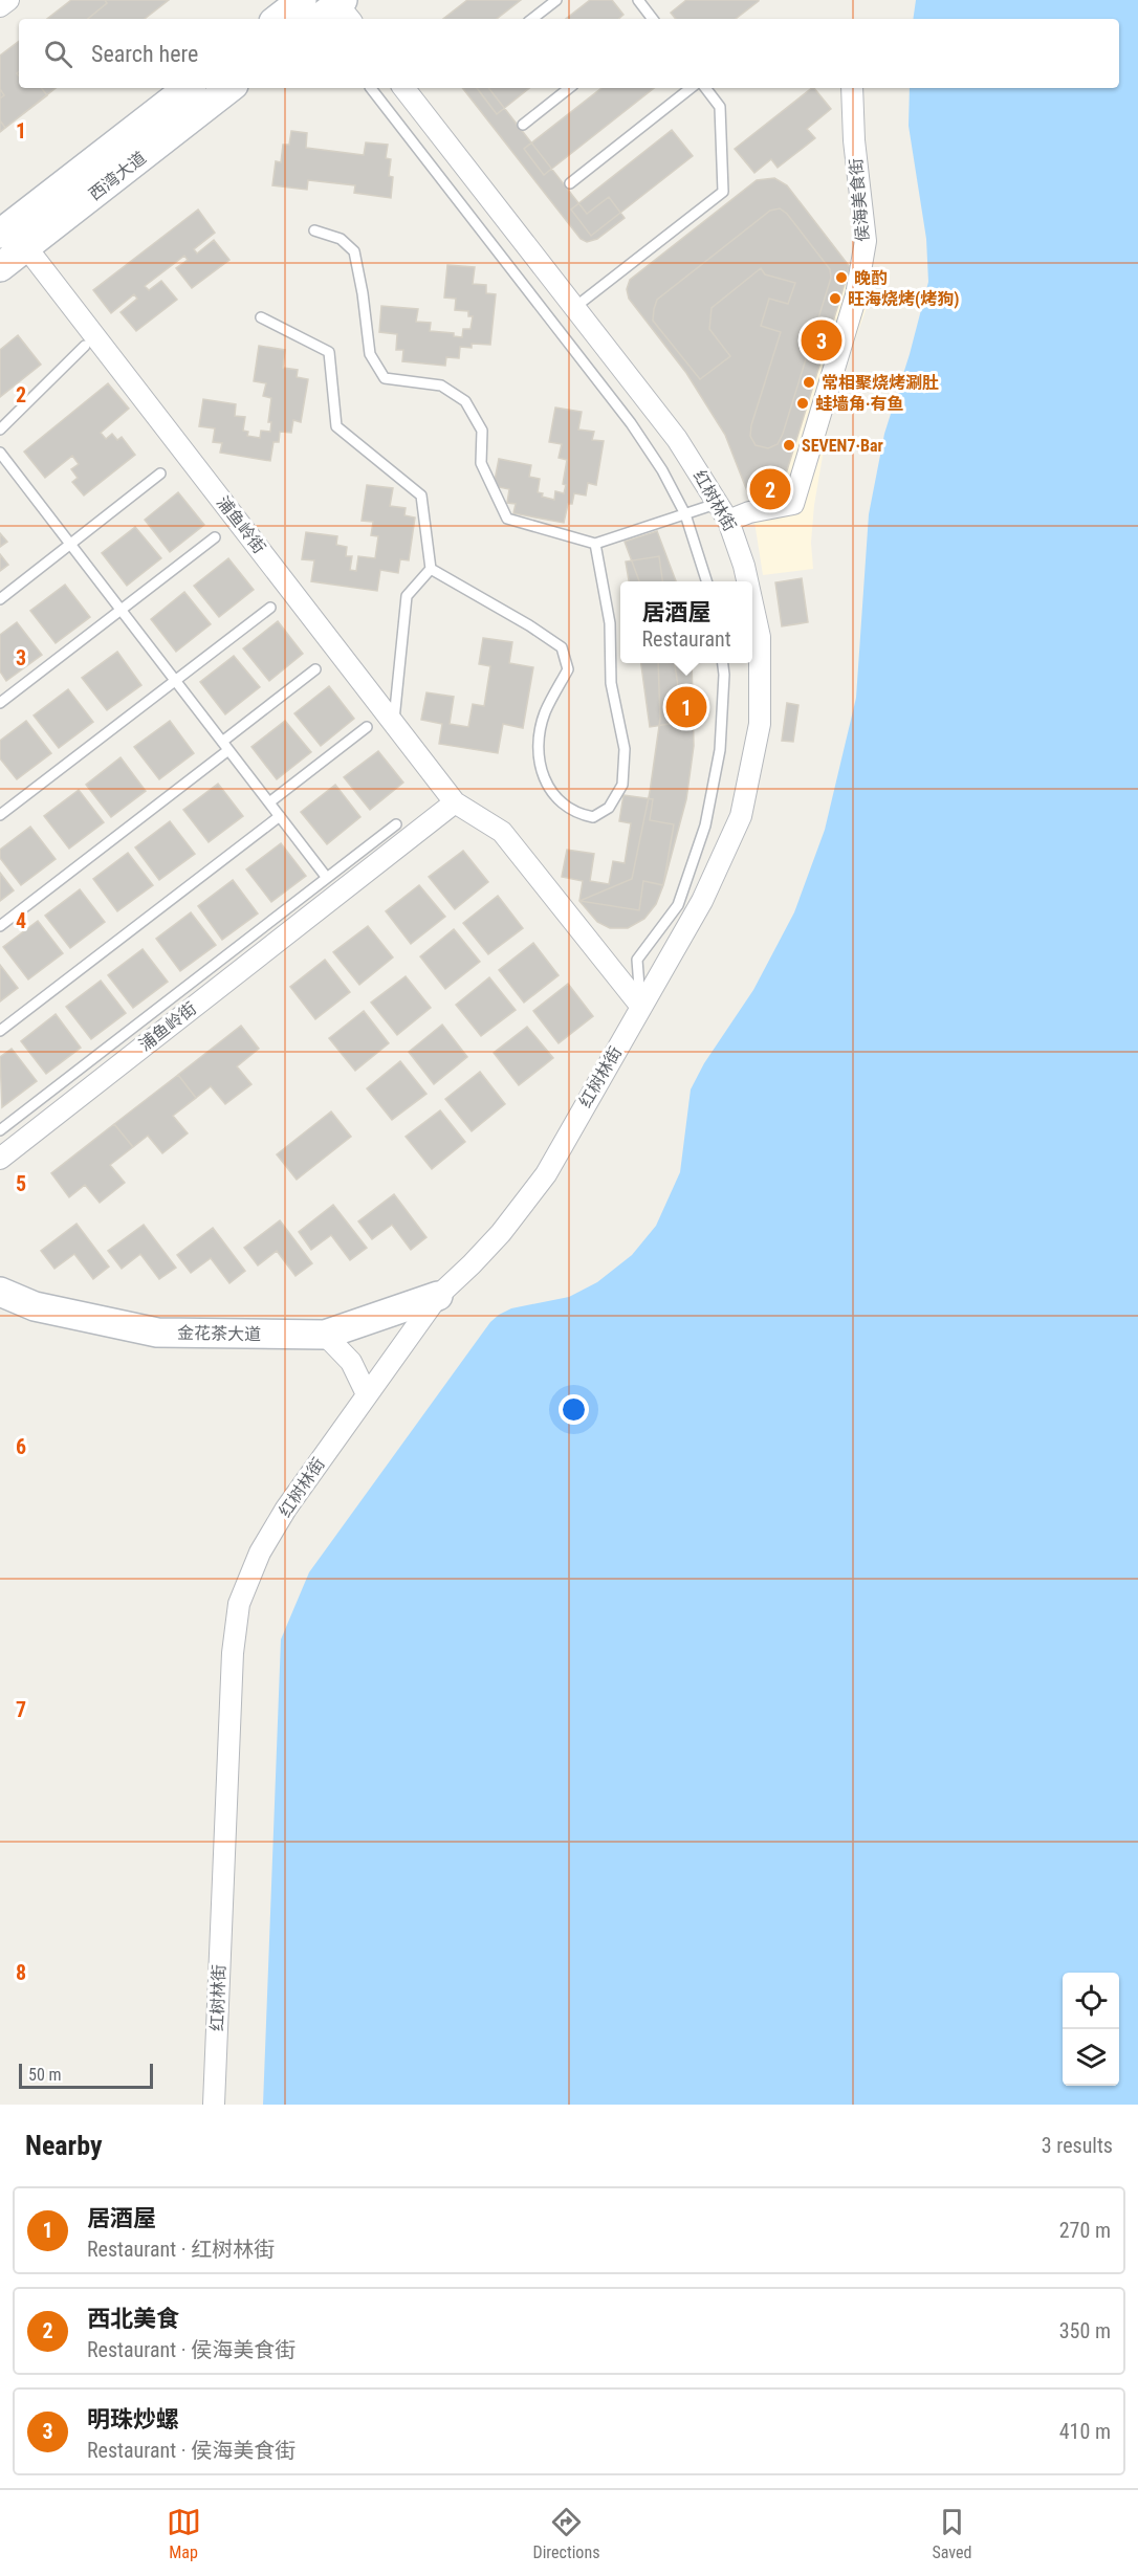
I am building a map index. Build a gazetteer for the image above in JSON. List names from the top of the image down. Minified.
{"streets":{"main road":["西湾大道","金花茶大道"],"street":["侯海美食街","红树林街","浦鱼岭街"]},"crossings":[["西湾大道","浦鱼岭街"],["侯海美食街","红树林街"],["红树林街","浦鱼岭街"],["红树林街","金花茶大道"]],"places":["晚酌","旺海烧烤(烤狗)","常相聚烧烤涮肚","蛙墙角·有鱼","SEVEN7·Bar"],"scale_bar":"50 m","page":{"search":"Search here","pins":["3","2","1"],"popup":["居酒屋","Restaurant"],"scale":"50 m","heading":["Nearby","3 results"],"list":[{"mark":"1","name":"居酒屋","note":"Restaurant · 红树林街","value":"270 m"},{"mark":"2","name":"西北美食","note":"Restaurant · 侯海美食街","value":"350 m"},{"mark":"3","name":"明珠炒螺","note":"Restaurant · 侯海美食街","value":"410 m"}],"nav":["Map","Directions","Saved"]},"grid":{"rows":["1","2","3","4","5","6","7","8"]}}
